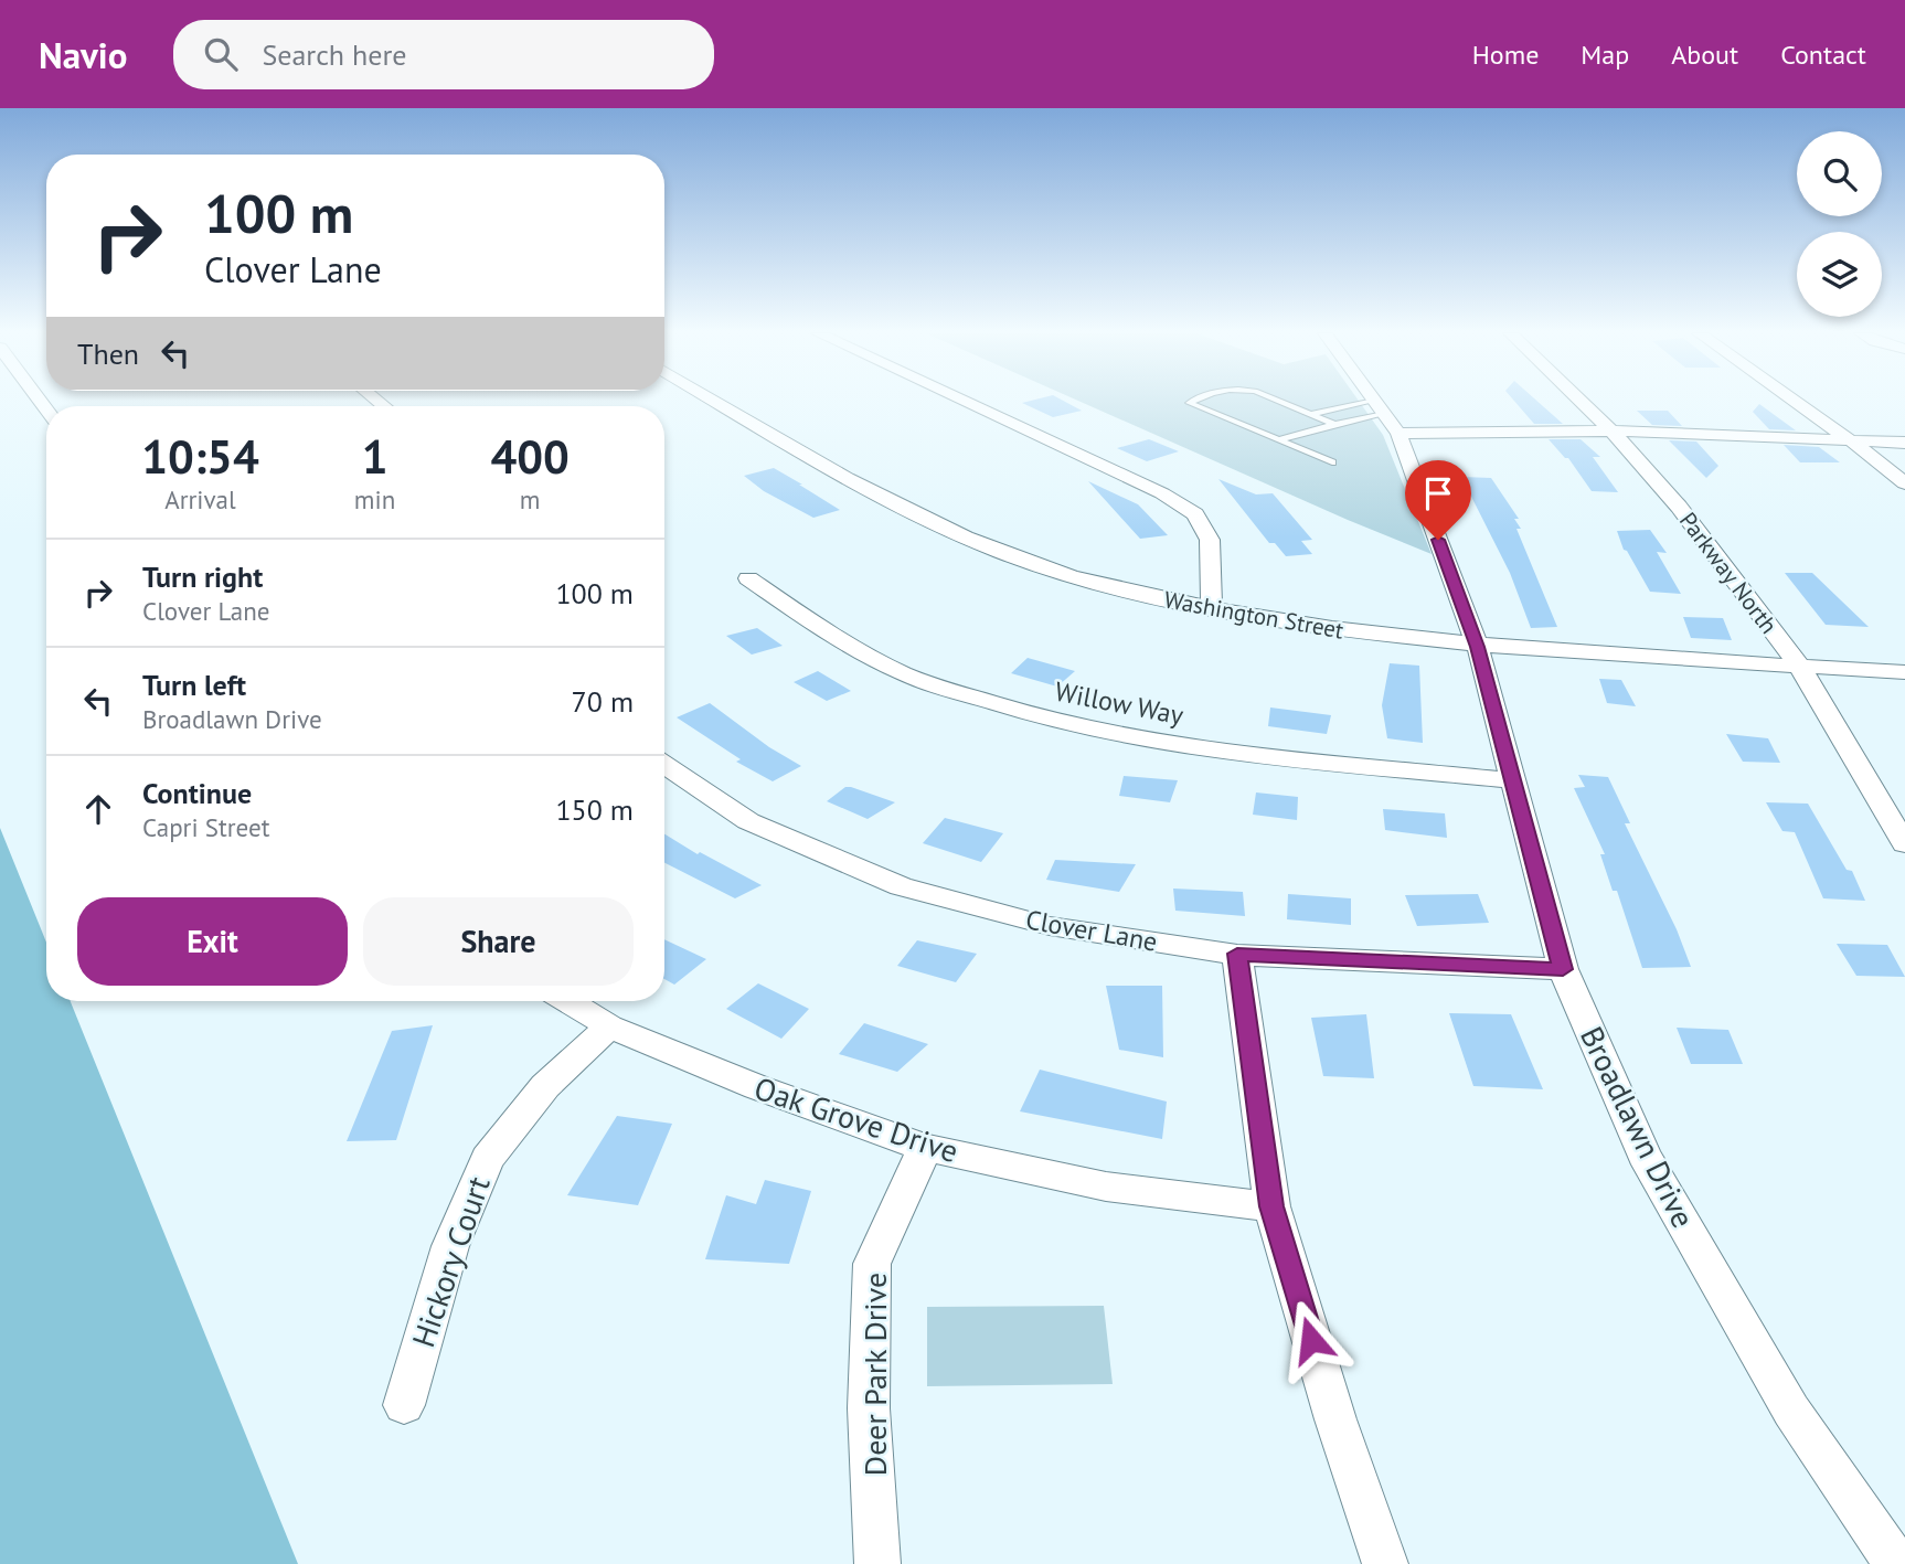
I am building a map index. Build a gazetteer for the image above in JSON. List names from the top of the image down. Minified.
{"streets":{"street":["Parkway North","Washington Street","Willow Way","Clover Lane","Oak Grove Drive","Broadlawn Drive","Hickory Court","Deer Park Drive"]},"crossings":[["Parkway North","Washington Street"],["Washington Street","Broadlawn Drive"],["Willow Way","Broadlawn Drive"],["Clover Lane","Broadlawn Drive"],["Oak Grove Drive","Hickory Court"],["Oak Grove Drive","Deer Park Drive"]],"page":{"header":"Navio","search":"Search here","nav":["Home","Map","About","Contact"],"turn":["100 m","Clover Lane"],"then":"Then","eta":["10:54","Arrival","1","min","400","m"],"list":[{"name":"Turn right","note":"Clover Lane","value":"100 m"},{"name":"Turn left","note":"Broadlawn Drive","value":"70 m"},{"name":"Continue","note":"Capri Street","value":"150 m"}],"buttons":["Exit","Share"]}}
